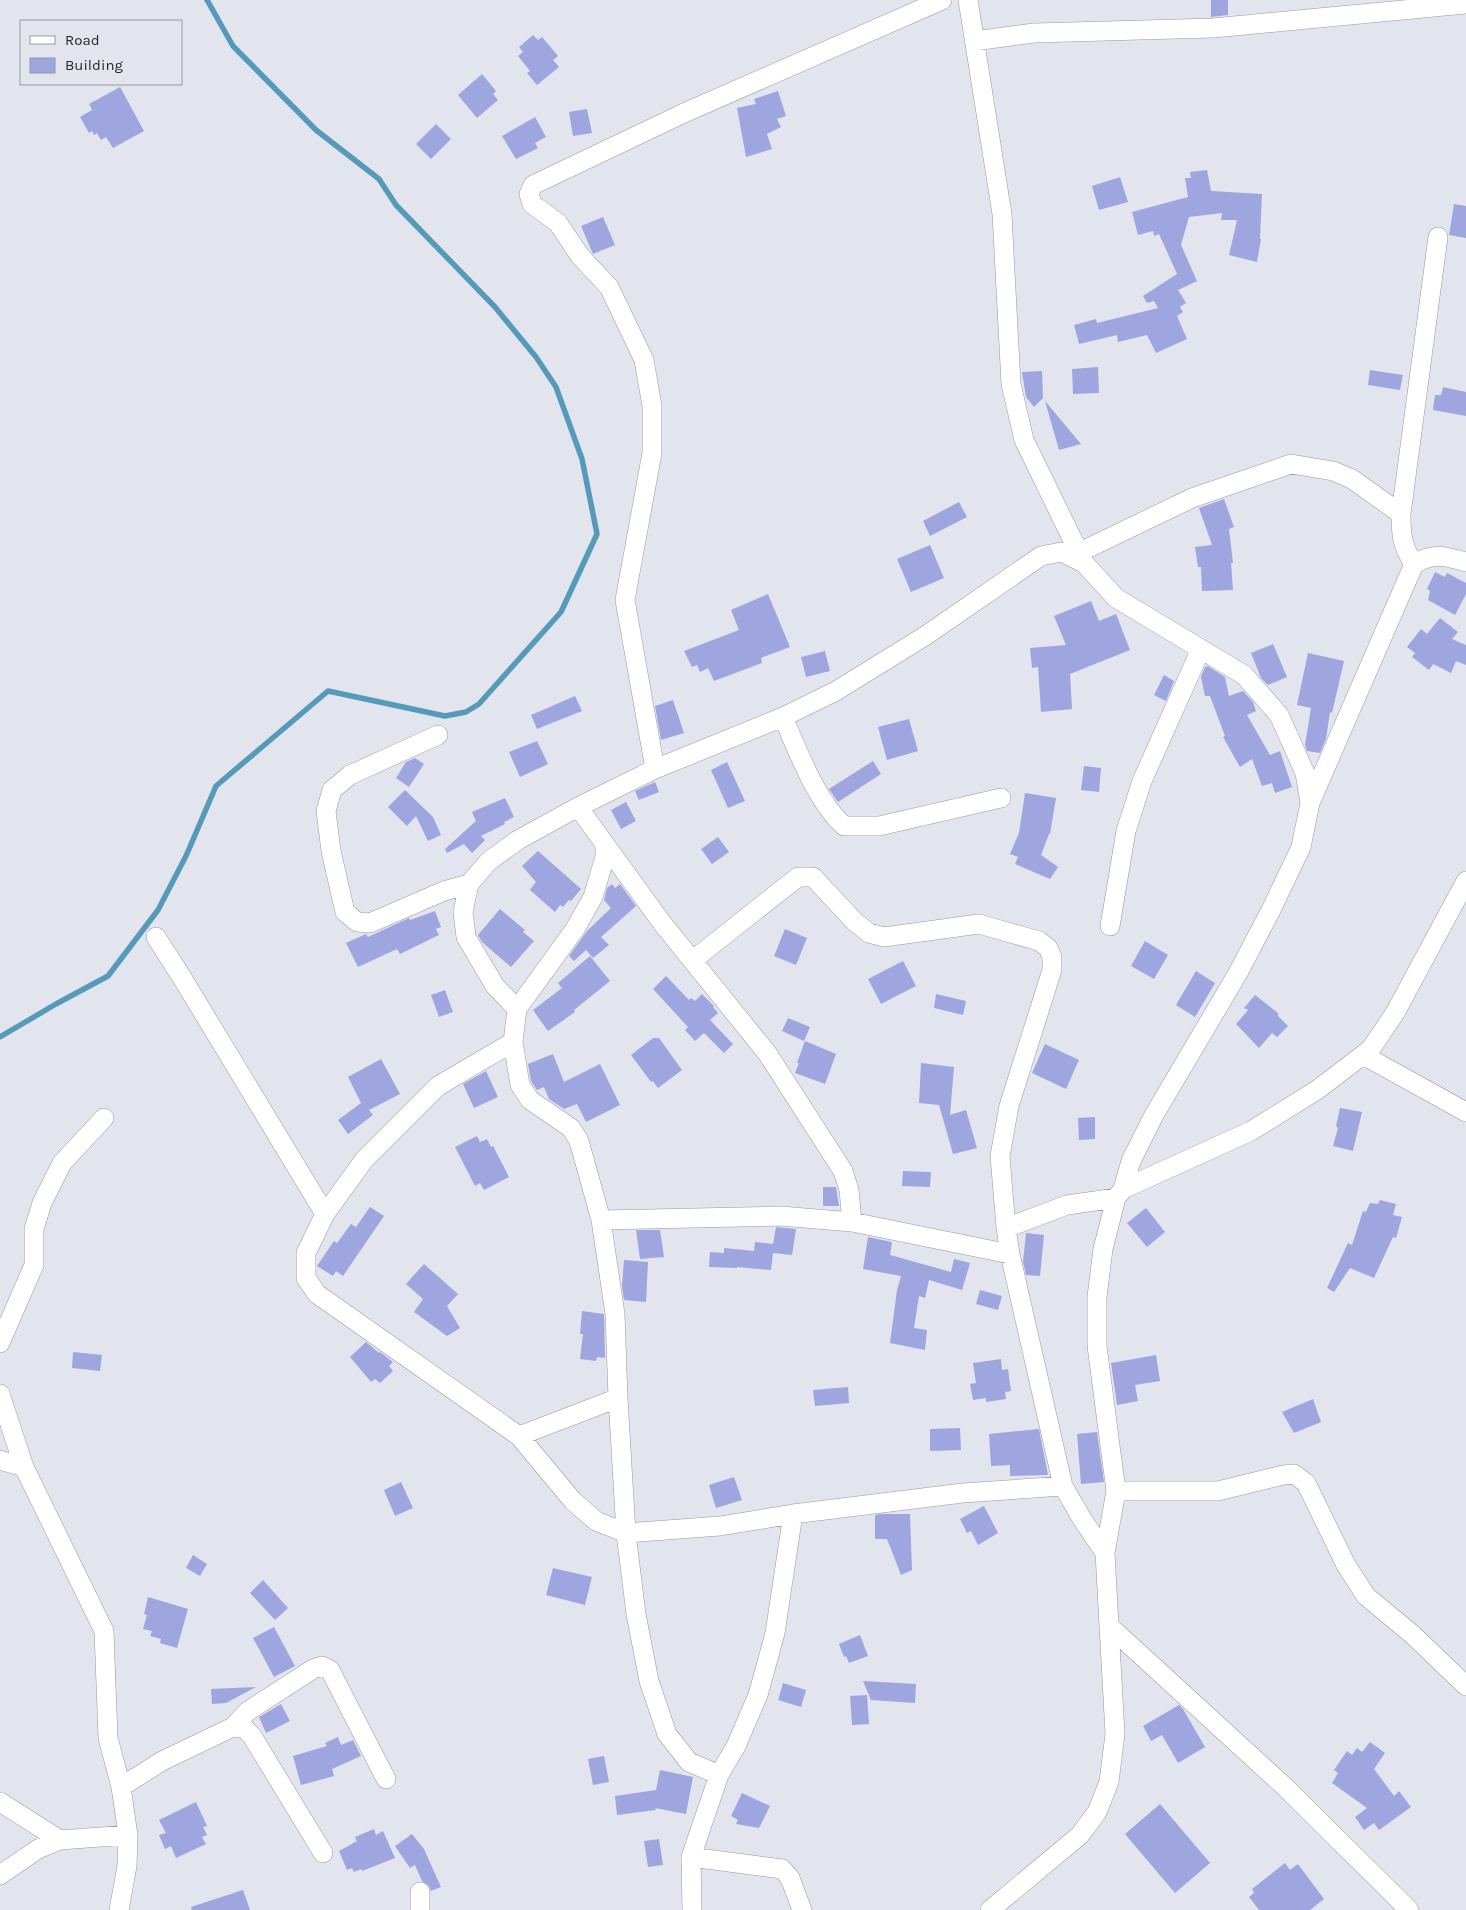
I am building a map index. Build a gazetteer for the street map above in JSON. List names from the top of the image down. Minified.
{"legend":["Road","Building"]}
